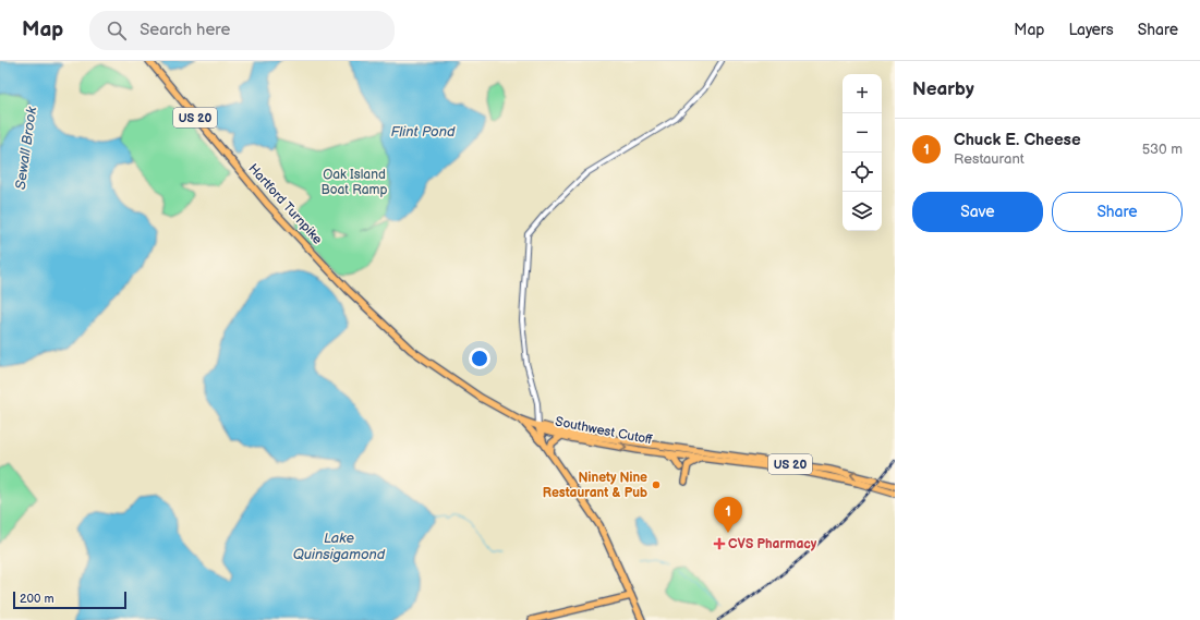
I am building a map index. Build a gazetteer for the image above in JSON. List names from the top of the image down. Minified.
{"streets":{"main road":["US 20","Hartford Turnpike","Southwest Cutoff"]},"crossings":[["US 20","Hartford Turnpike"],["US 20","Southwest Cutoff"]],"water":["Flint Pond","Sewall Brook","Lake Quinsigamond"],"parks":["Oak Island Boat Ramp"],"places":{"other":["Ninety Nine Restaurant & Pub"],"health":["CVS Pharmacy"]},"scale_bar":"200 m","page":{"header":"Map","search":"Search here","nav":["Map","Layers","Share"],"heading":"Nearby","map_buttons":["+","−"],"list":[{"mark":"1","name":"Chuck E. Cheese","note":"Restaurant","value":"530 m"}],"buttons":["Save","Share"],"pins":"1","scale":"200 m"}}
